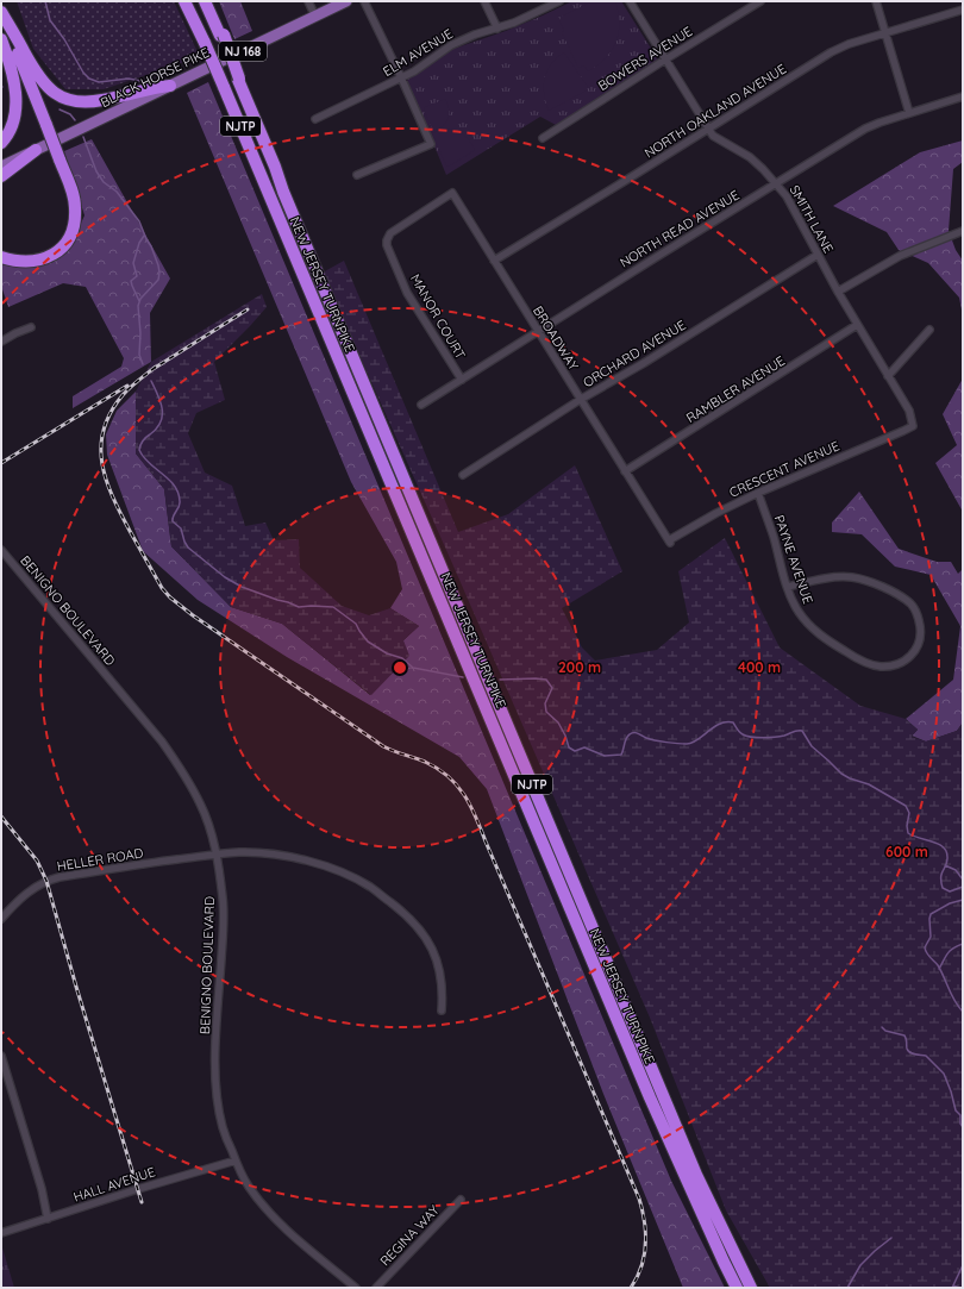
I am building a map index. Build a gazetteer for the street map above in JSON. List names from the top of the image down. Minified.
{"streets":{"highway":["NJTP","NEW JERSEY TURNPIKE"],"main road":["NJ 168","BLACK HORSE PIKE"],"street":["ELM AVENUE","BOWERS AVENUE","NORTH OAKLAND AVENUE","SMITH LANE","NORTH READ AVENUE","MANOR COURT","BROADWAY","ORCHARD AVENUE","RAMBLER AVENUE","CRESCENT AVENUE","PAYNE AVENUE","BENIGNO BOULEVARD","HELLER ROAD","HALL AVENUE","REGINA WAY"]},"crossings":[["BOWERS AVENUE","SMITH LANE"],["NORTH OAKLAND AVENUE","SMITH LANE"],["NORTH OAKLAND AVENUE","BROADWAY"],["SMITH LANE","NORTH READ AVENUE"],["SMITH LANE","ORCHARD AVENUE"],["SMITH LANE","RAMBLER AVENUE"],["SMITH LANE","CRESCENT AVENUE"],["NORTH READ AVENUE","MANOR COURT"],["NORTH READ AVENUE","BROADWAY"],["MANOR COURT","BROADWAY"],["BROADWAY","ORCHARD AVENUE"],["BROADWAY","RAMBLER AVENUE"],["BROADWAY","CRESCENT AVENUE"],["CRESCENT AVENUE","PAYNE AVENUE"],["BENIGNO BOULEVARD","HELLER ROAD"],["BENIGNO BOULEVARD","HALL AVENUE"]],"rings":["200 m","400 m","600 m"]}
